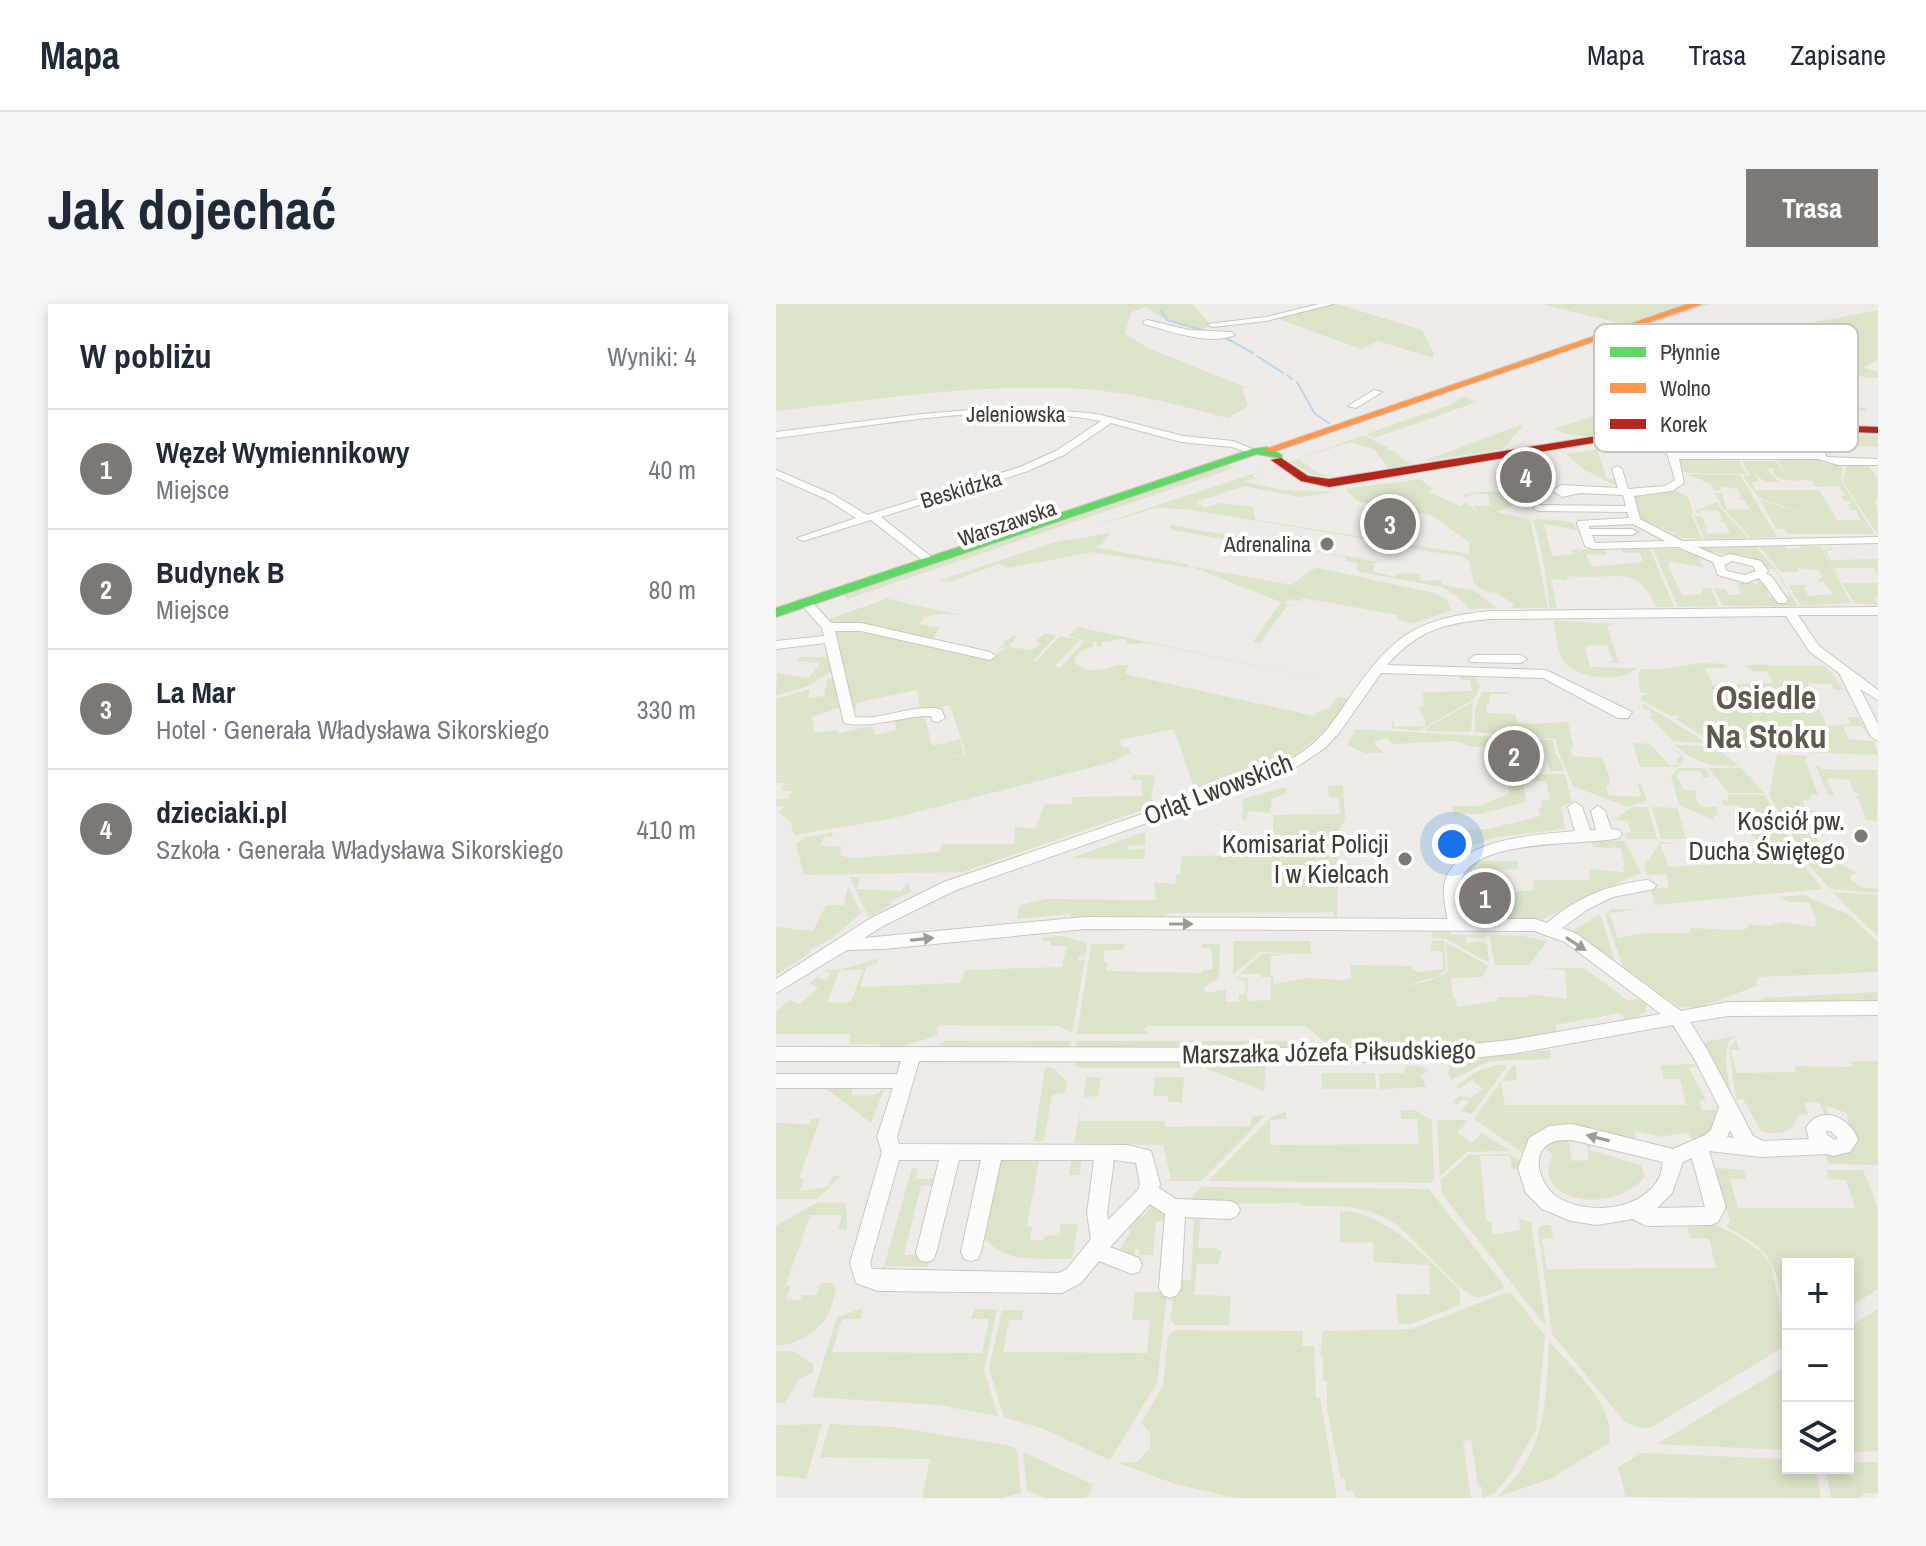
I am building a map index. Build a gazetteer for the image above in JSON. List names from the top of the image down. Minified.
{"streets":{"main road":["Warszawska"],"street":["Jeleniowska","Beskidzka","Orląt Lwowskich","Marszałka Józefa Piłsudskiego"]},"crossings":[["Jeleniowska","Beskidzka"],["Jeleniowska","Warszawska"]],"districts":["Osiedle Na Stoku"],"places":["Adrenalina","Kościół pw. Ducha Świętego","Komisariat Policji I w Kielcach"],"legend":["Płynnie","Wolno","Korek"],"page":{"header":"Mapa","nav":["Mapa","Trasa","Zapisane"],"buttons":"Trasa","title":"Jak dojechać","heading":["W pobliżu","Wyniki: 4"],"list":[{"mark":"1","name":"Węzeł Wymiennikowy","note":"Miejsce","value":"40 m"},{"mark":"2","name":"Budynek B","note":"Miejsce","value":"80 m"},{"mark":"3","name":"La Mar","note":"Hotel · Generała Władysława Sikorskiego","value":"330 m"},{"mark":"4","name":"dzieciaki.pl","note":"Szkoła · Generała Władysława Sikorskiego","value":"410 m"}],"pins":["4","3","2","1"],"map_buttons":["+","−"]}}
